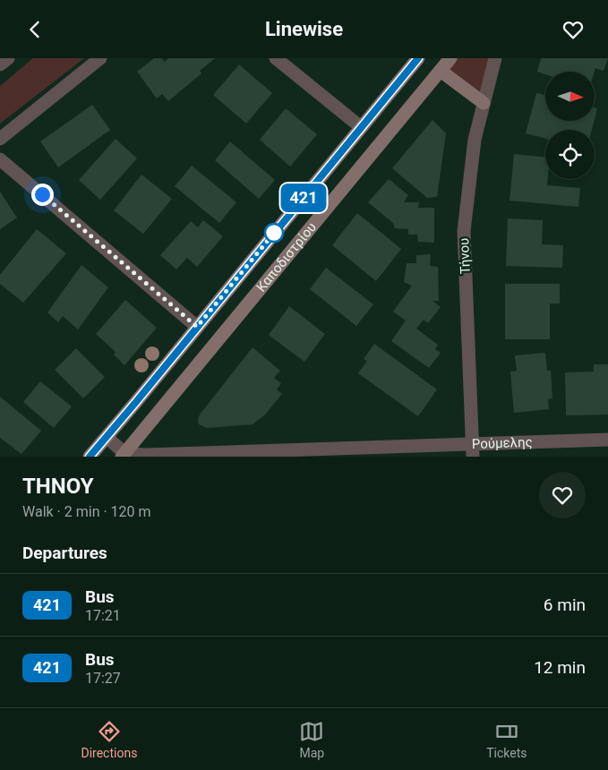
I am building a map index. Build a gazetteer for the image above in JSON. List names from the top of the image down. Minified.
{"streets":{"main road":["Καποδιστρίου"],"street":["Τήνου","Ρούμελης"]},"crossings":[["Τήνου","Ρούμελης"],["Καποδιστρίου","Ρούμελης"]],"lines":["bus line 421"],"north":"right","page":{"header":"Linewise","on_map":"421","heading":[["ΤΗΝΟΥ","Walk · 2 min · 120 m"],"Departures"],"list":[{"mark":"421","name":"Bus","note":"17:21","value":"6 min"},{"mark":"421","name":"Bus","note":"17:27","value":"12 min"}],"tabs":["Directions","Map","Tickets"]}}
